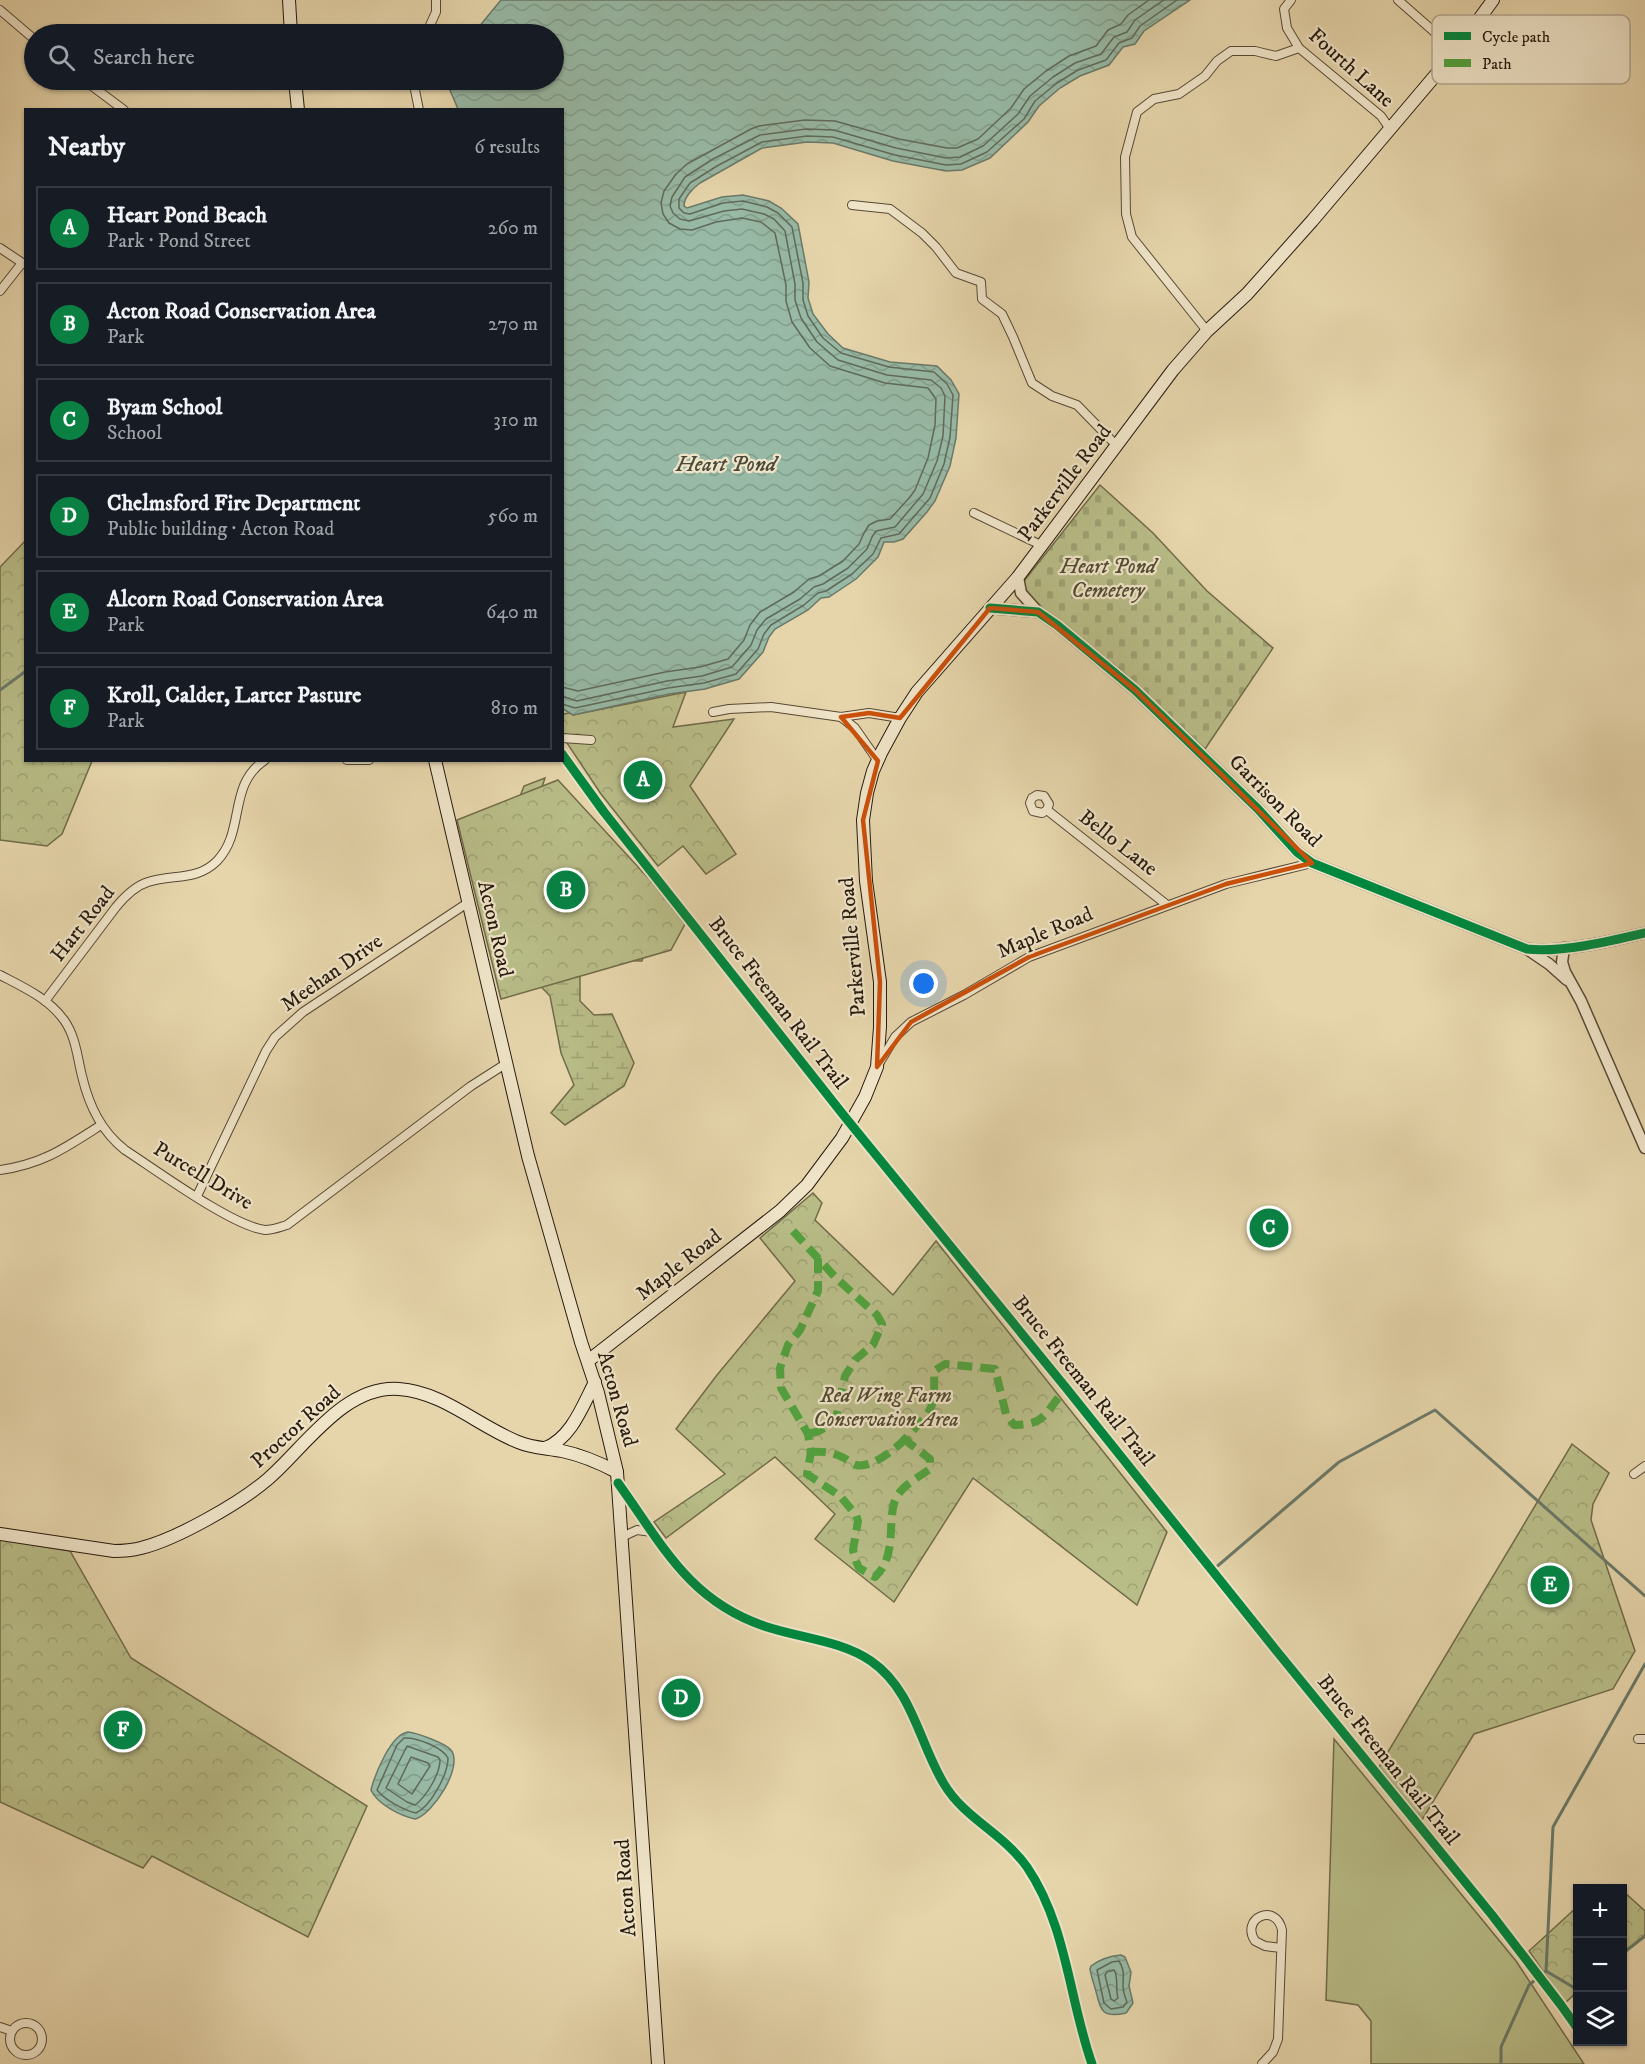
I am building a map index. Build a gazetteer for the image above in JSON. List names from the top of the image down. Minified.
{"streets":{"main road":["Parkerville Road","Acton Road","Maple Road","Proctor Road"],"street":["Fourth Lane","Garrison Road","Bello Lane","Hart Road","Meehan Drive","Purcell Drive"],"cycle path":["Bruce Freeman Rail Trail"]},"crossings":[["Fourth Lane","Parkerville Road"],["Parkerville Road","Garrison Road"],["Parkerville Road","Maple Road"],["Garrison Road","Maple Road"],["Bello Lane","Maple Road"],["Hart Road","Purcell Drive"],["Acton Road","Maple Road"],["Acton Road","Meehan Drive"],["Acton Road","Purcell Drive"],["Acton Road","Proctor Road"],["Meehan Drive","Purcell Drive"]],"water":["Heart Pond"],"parks":["Heart Pond Cemetery","Red Wing Farm Conservation Area"],"legend":["Cycle path","Path"],"page":{"search":"Search here","heading":["Nearby","6 results"],"list":[{"mark":"A","name":"Heart Pond Beach","note":"Park · Pond Street","value":"260 m"},{"mark":"B","name":"Acton Road Conservation Area","note":"Park","value":"270 m"},{"mark":"C","name":"Byam School","note":"School","value":"310 m"},{"mark":"D","name":"Chelmsford Fire Department","note":"Public building · Acton Road","value":"560 m"},{"mark":"E","name":"Alcorn Road Conservation Area","note":"Park","value":"640 m"},{"mark":"F","name":"Kroll, Calder, Larter Pasture","note":"Park","value":"810 m"}],"pins":["A","B","C","E","D","F"],"map_buttons":["+","−"]}}
